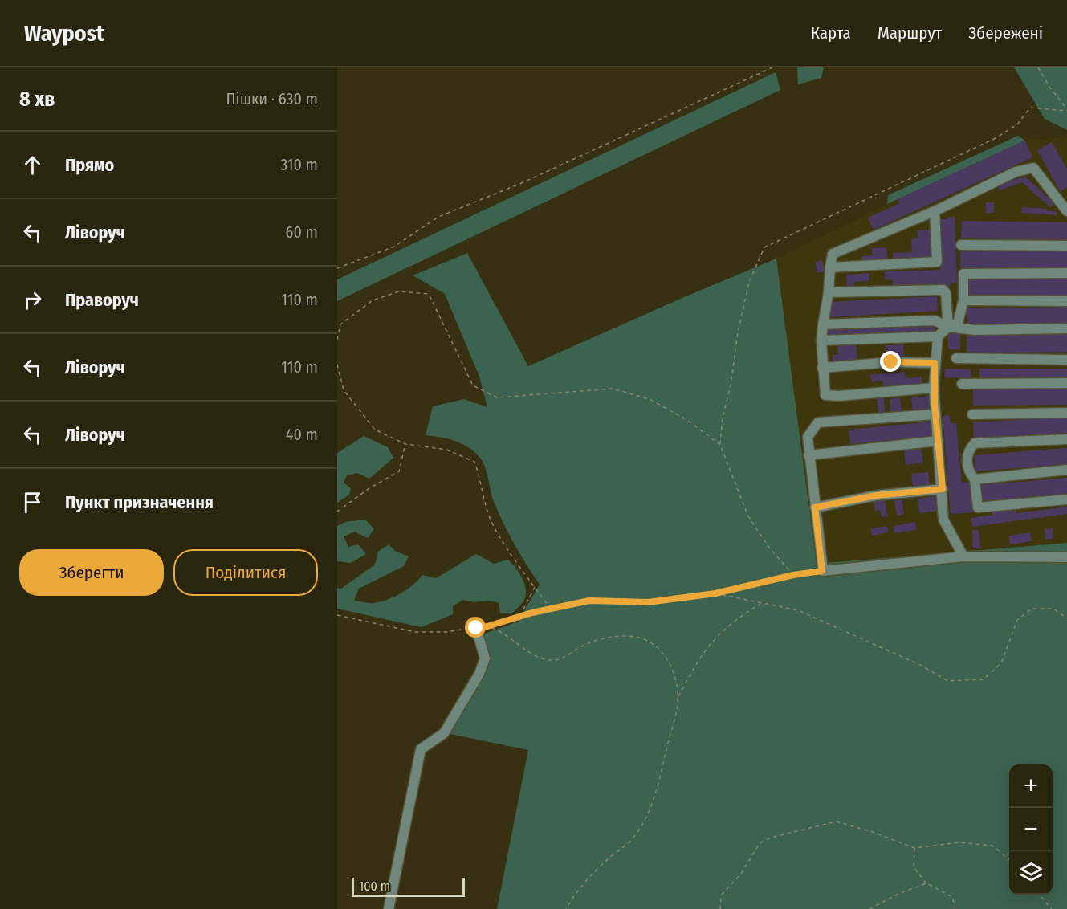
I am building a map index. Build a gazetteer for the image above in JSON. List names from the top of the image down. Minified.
{"scale_bar":"100 m","page":{"header":"Waypost","nav":["Карта","Маршрут","Збережені"],"heading":["8 хв","Пішки · 630 m"],"list":[["Прямо","310 m"],["Ліворуч","60 m"],["Праворуч","110 m"],["Ліворуч","110 m"],["Ліворуч","40 m"],"Пункт призначення"],"buttons":["Зберегти","Поділитися"],"map_buttons":["+","−"],"scale":"100 m"}}
